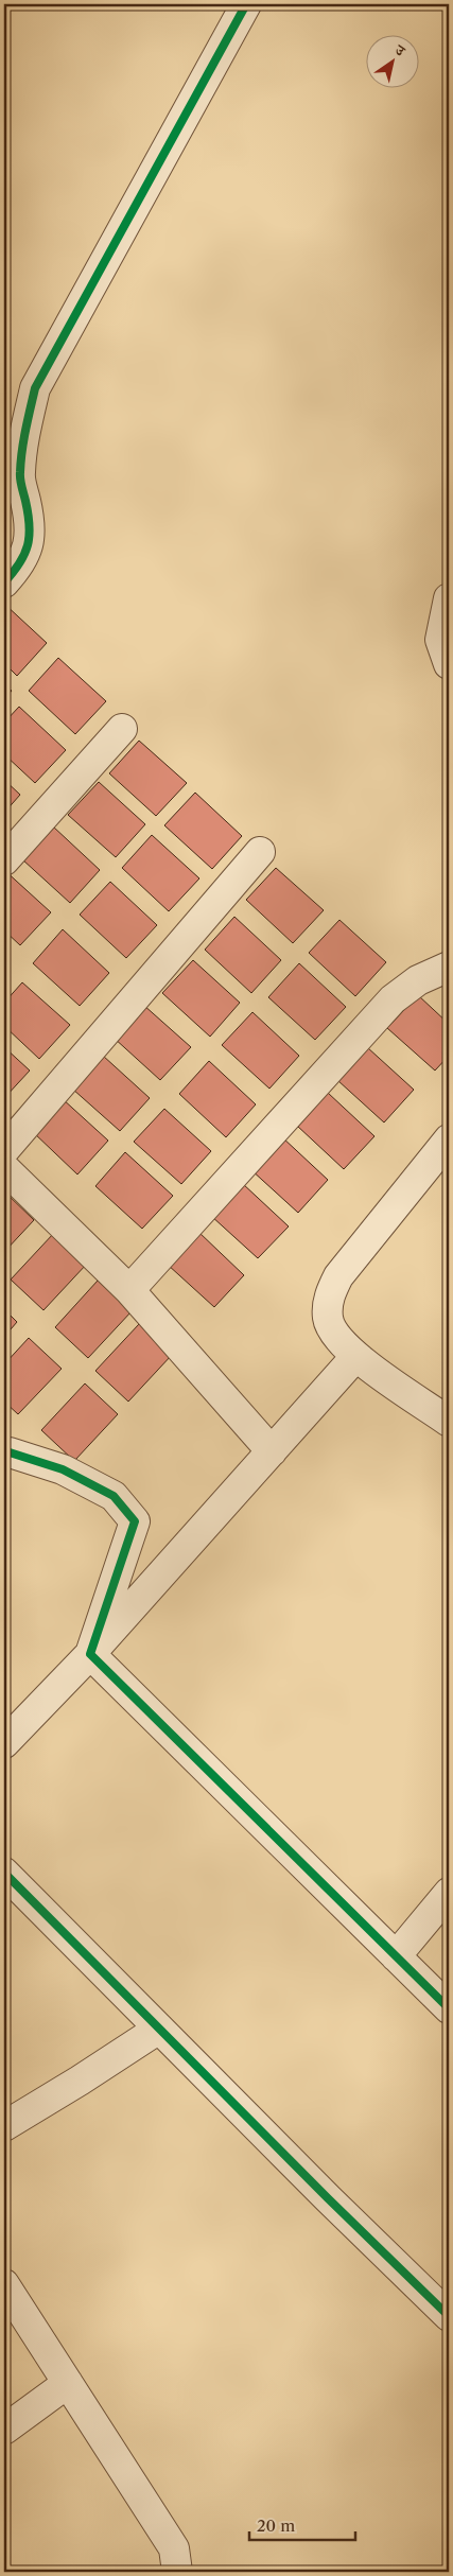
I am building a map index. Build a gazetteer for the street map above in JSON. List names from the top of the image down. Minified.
{"scale_bar":"20 m","north":"top right"}
